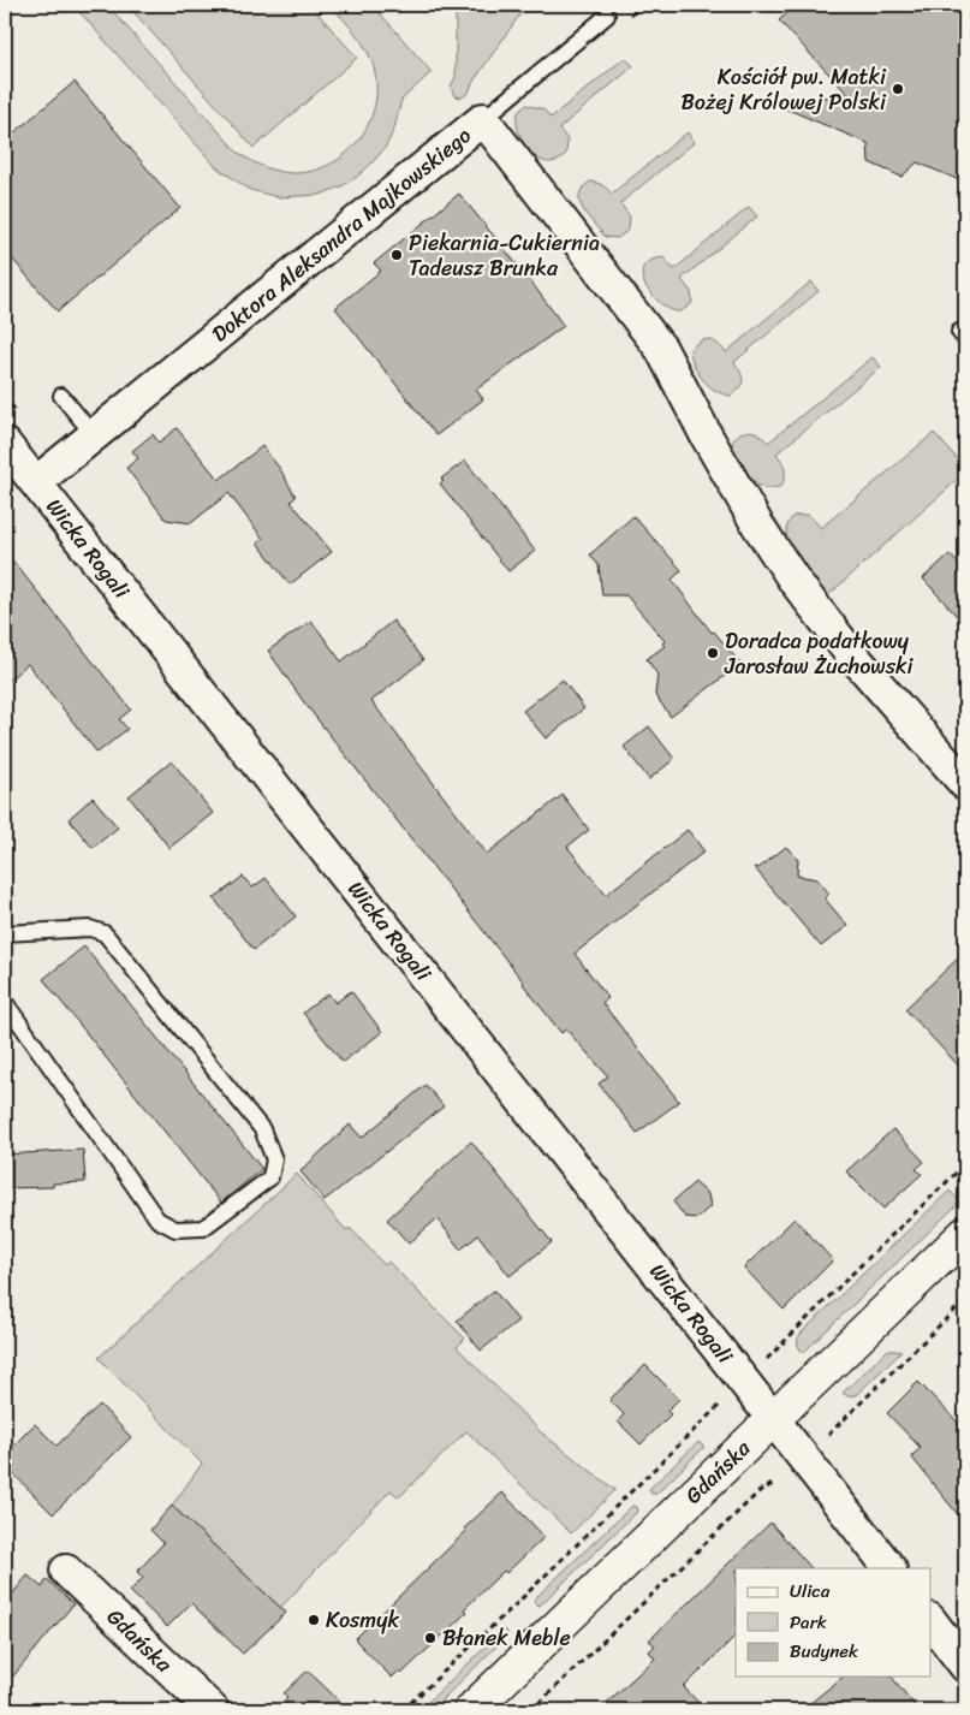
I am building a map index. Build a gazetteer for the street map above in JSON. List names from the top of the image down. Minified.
{"streets":{"main road":["Gdańska"],"street":["Doktora Aleksandra Majkowskiego","Wicka Rogali"]},"crossings":[["Doktora Aleksandra Majkowskiego","Wicka Rogali"],["Wicka Rogali","Gdańska"]],"places":["Kościół pw. Matki Bożej Królowej Polski","Piekarnia-Cukiernia Tadeusz Brunka","Doradca podatkowy Jarosław Żuchowski","Kosmyk","Błanek Meble"],"legend":["Ulica","Park","Budynek"]}
